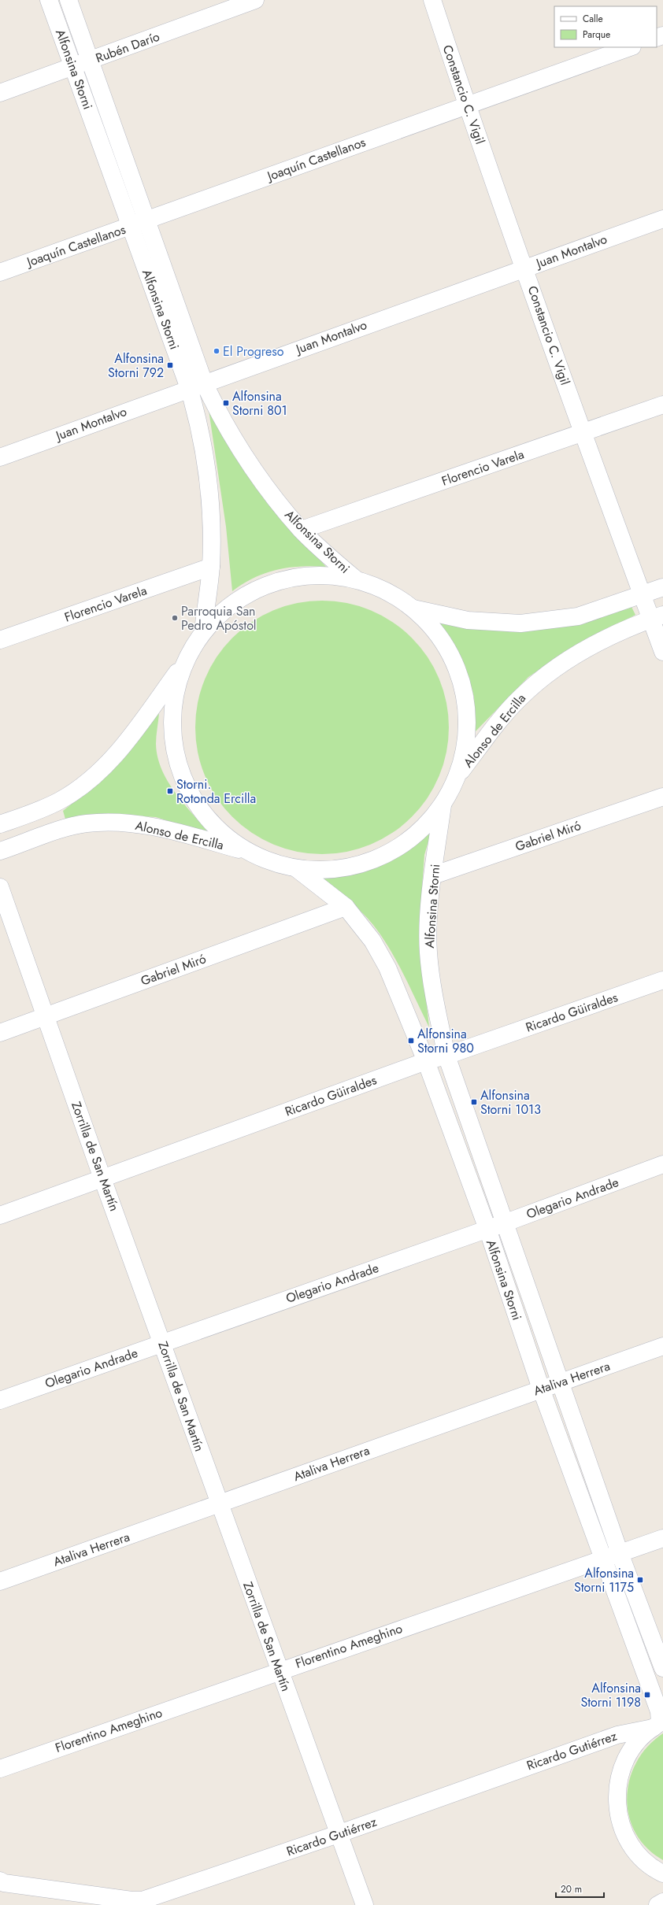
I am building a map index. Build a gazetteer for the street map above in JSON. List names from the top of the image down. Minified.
{"streets":{"street":["Rubén Darío","Alfonsina Storni","Constancio C. Vigil","Joaquín Castellanos","Juan Montalvo","Florencio Varela","Alonso de Ercilla","Gabriel Miró","Ricardo Güiraldes","Zorrilla de San Martín","Olegario Andrade","Ataliva Herrera","Florentino Ameghino","Ricardo Gutiérrez"]},"crossings":[["Rubén Darío","Alfonsina Storni"],["Alfonsina Storni","Joaquín Castellanos"],["Alfonsina Storni","Juan Montalvo"],["Alfonsina Storni","Florencio Varela"],["Alfonsina Storni","Gabriel Miró"],["Alfonsina Storni","Ricardo Güiraldes"],["Alfonsina Storni","Olegario Andrade"],["Alfonsina Storni","Ataliva Herrera"],["Alfonsina Storni","Florentino Ameghino"],["Alfonsina Storni","Ricardo Gutiérrez"],["Constancio C. Vigil","Joaquín Castellanos"],["Constancio C. Vigil","Juan Montalvo"],["Constancio C. Vigil","Florencio Varela"],["Constancio C. Vigil","Alonso de Ercilla"],["Gabriel Miró","Zorrilla de San Martín"],["Ricardo Güiraldes","Zorrilla de San Martín"],["Zorrilla de San Martín","Olegario Andrade"],["Zorrilla de San Martín","Ataliva Herrera"],["Zorrilla de San Martín","Florentino Ameghino"],["Zorrilla de San Martín","Ricardo Gutiérrez"]],"places":{"other":["El Progreso","Parroquia San Pedro Apóstol"],"transit":["Alfonsina Storni 792","Alfonsina Storni 801","Storni. Rotonda Ercilla","Alfonsina Storni 980","Alfonsina Storni 1013","Alfonsina Storni 1175","Alfonsina Storni 1198"]},"legend":["Calle","Parque"],"scale_bar":"20 m"}
